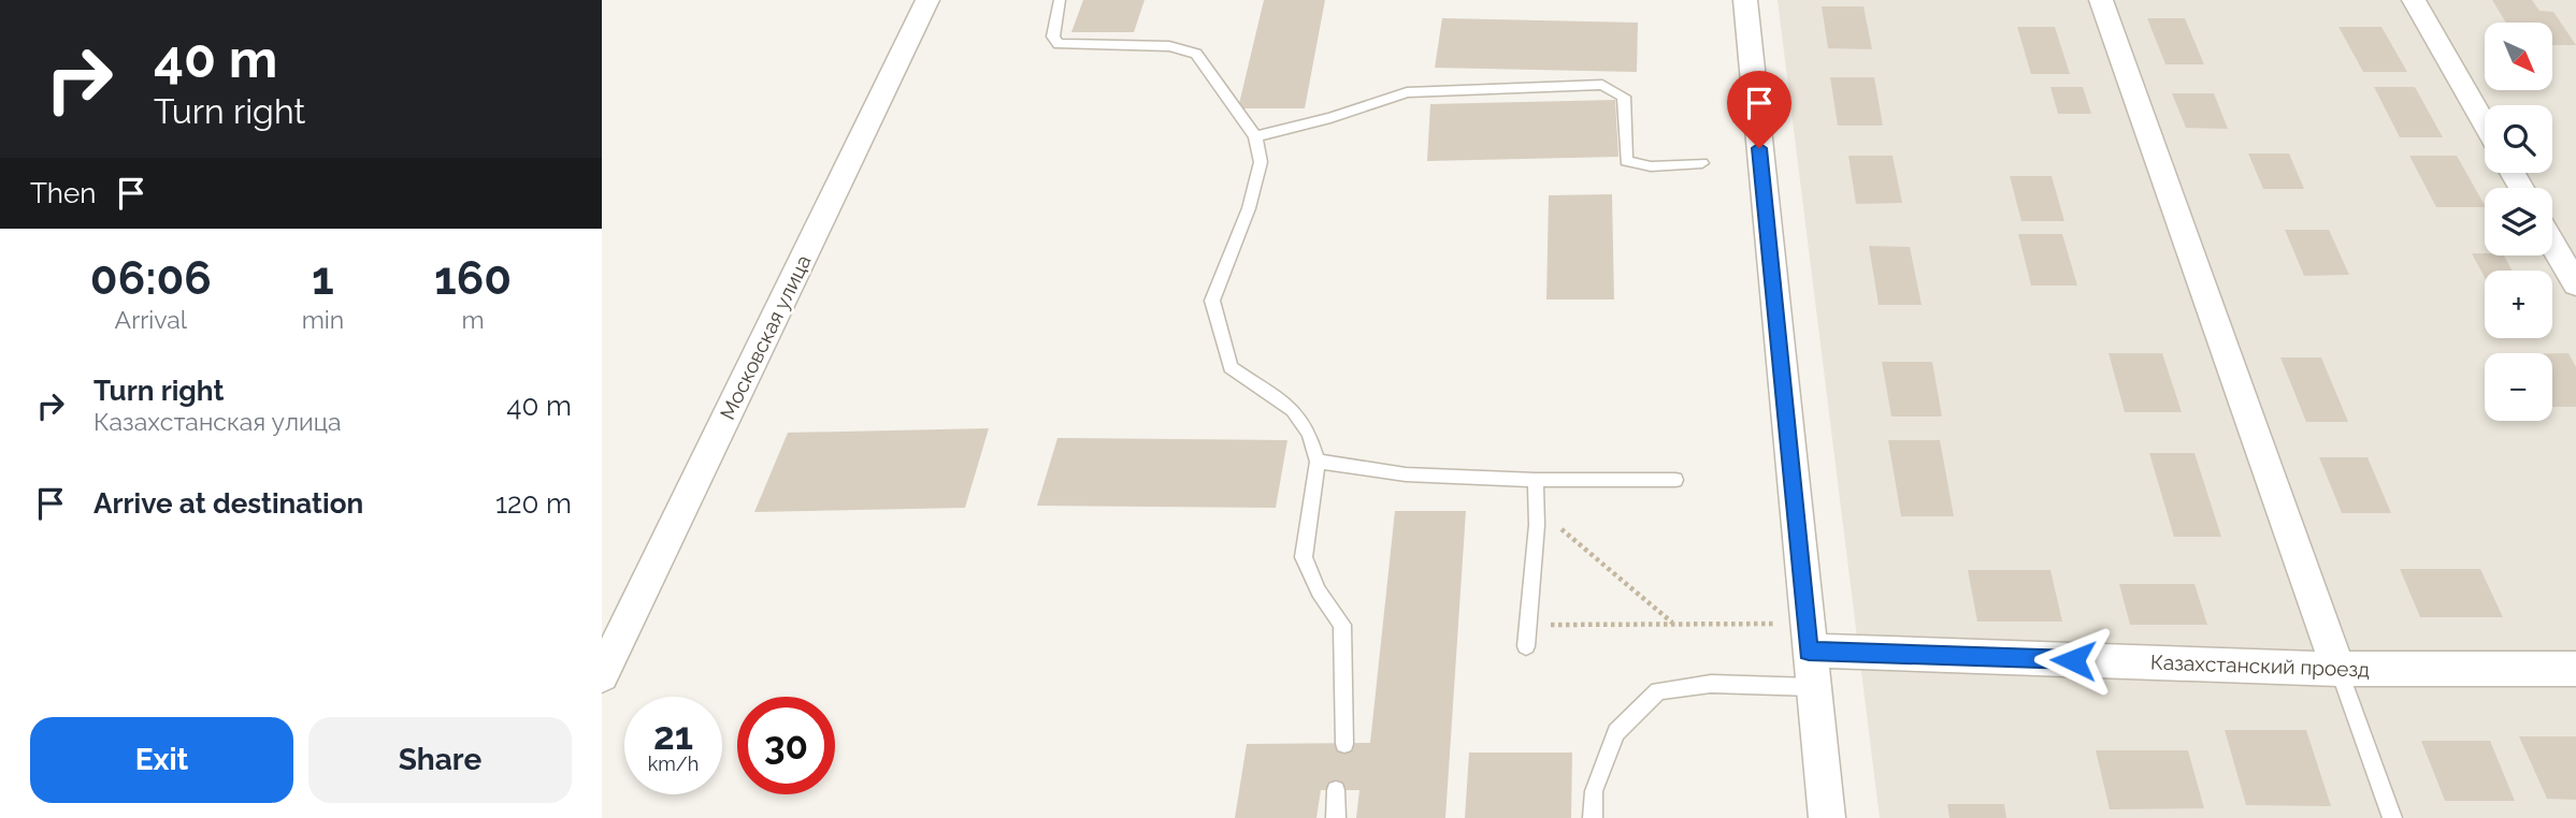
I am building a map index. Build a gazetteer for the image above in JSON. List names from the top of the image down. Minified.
{"streets":{"street":["Московская улица","Казахстанский проезд"]},"north":"bottom right","page":{"turn":["40 m","Turn right"],"map_buttons":["+","−"],"then":"Then","eta":["06:06","Arrival","1","min","160","m"],"list":[{"name":"Turn right","note":"Казахстанская улица","value":"40 m"},{"name":"Arrive at destination","value":"120 m"}],"speed":"21 km/h","limit":"30","buttons":["Exit","Share"]}}
